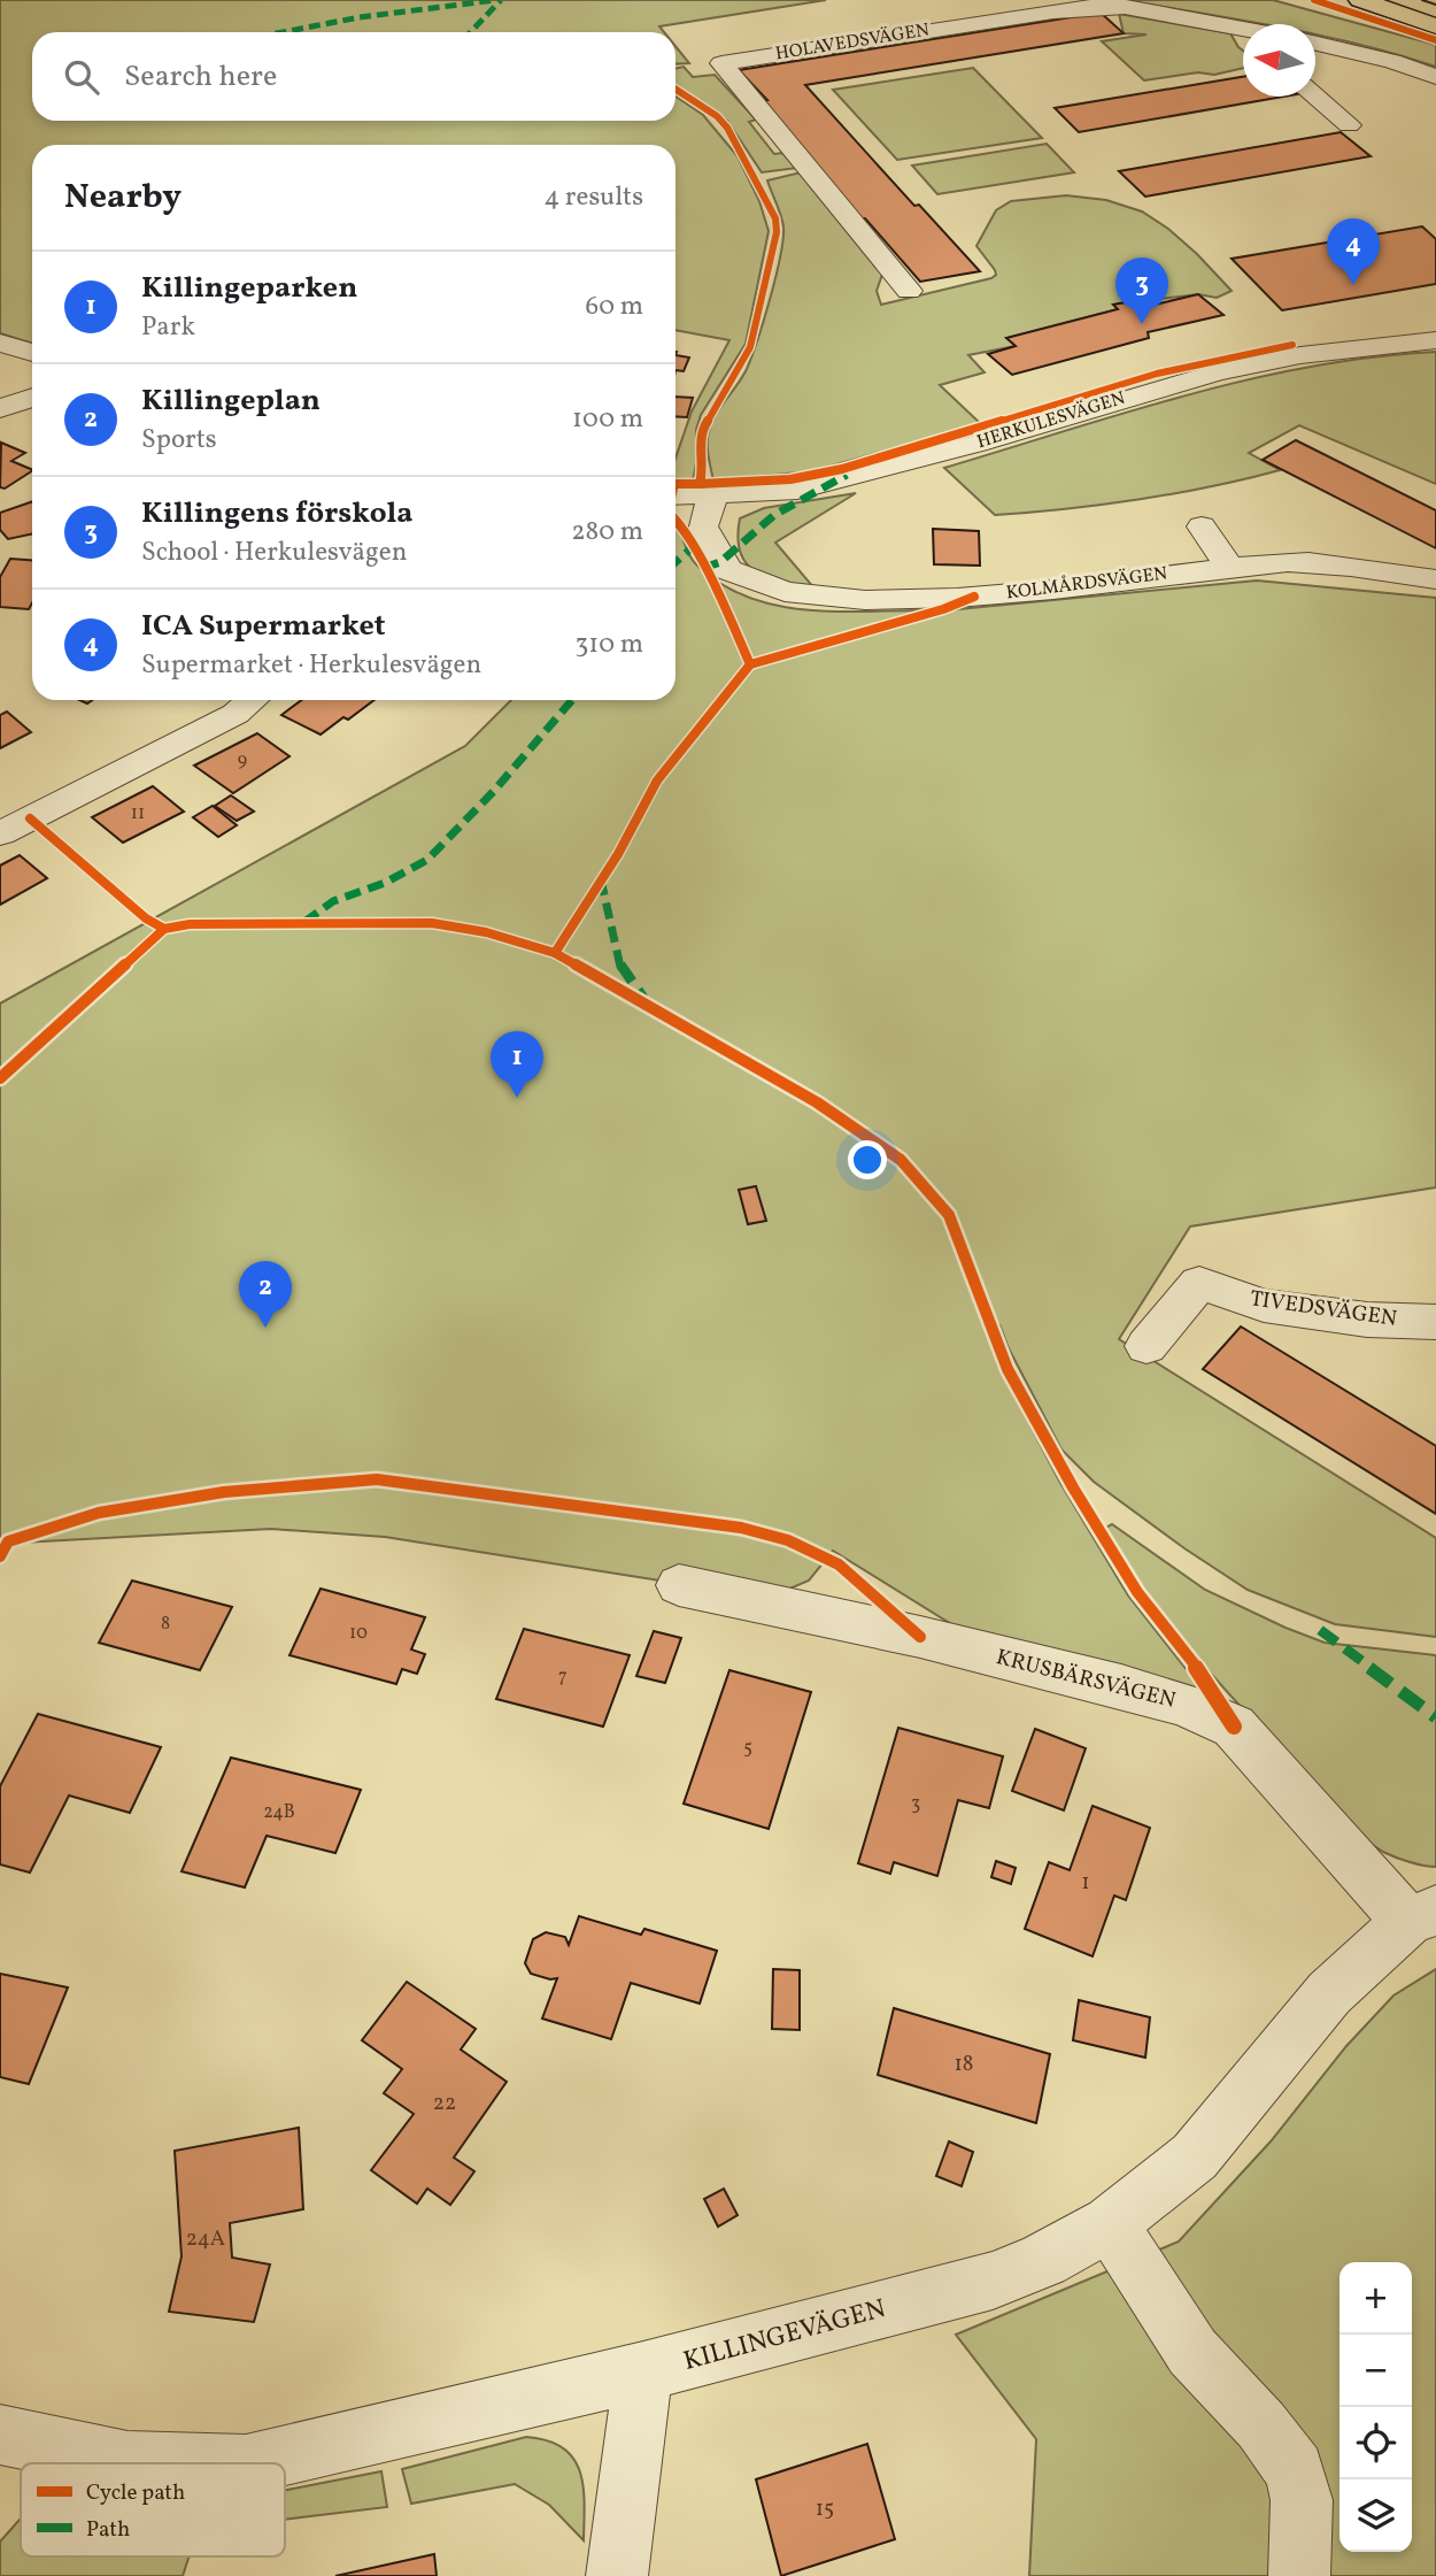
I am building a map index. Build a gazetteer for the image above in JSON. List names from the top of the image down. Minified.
{"streets":{"street":["HOLAVEDSVÄGEN","HERKULESVÄGEN","KOLMÅRDSVÄGEN","TIVEDSVÄGEN","KRUSBÄRSVÄGEN","KILLINGEVÄGEN"]},"crossings":[["HERKULESVÄGEN","KOLMÅRDSVÄGEN"],["KRUSBÄRSVÄGEN","KILLINGEVÄGEN"]],"house_numbers":["9","11","8","10","7","5","3","24B","1","18","22","24A","15"],"legend":["Cycle path","Path"],"north":"left","page":{"search":"Search here","heading":["Nearby","4 results"],"pins":["4","3","1","2"],"list":[{"mark":"1","name":"Killingeparken","note":"Park","value":"60 m"},{"mark":"2","name":"Killingeplan","note":"Sports","value":"100 m"},{"mark":"3","name":"Killingens förskola","note":"School · Herkulesvägen","value":"280 m"},{"mark":"4","name":"ICA Supermarket","note":"Supermarket · Herkulesvägen","value":"310 m"}],"map_buttons":["+","−"]}}
